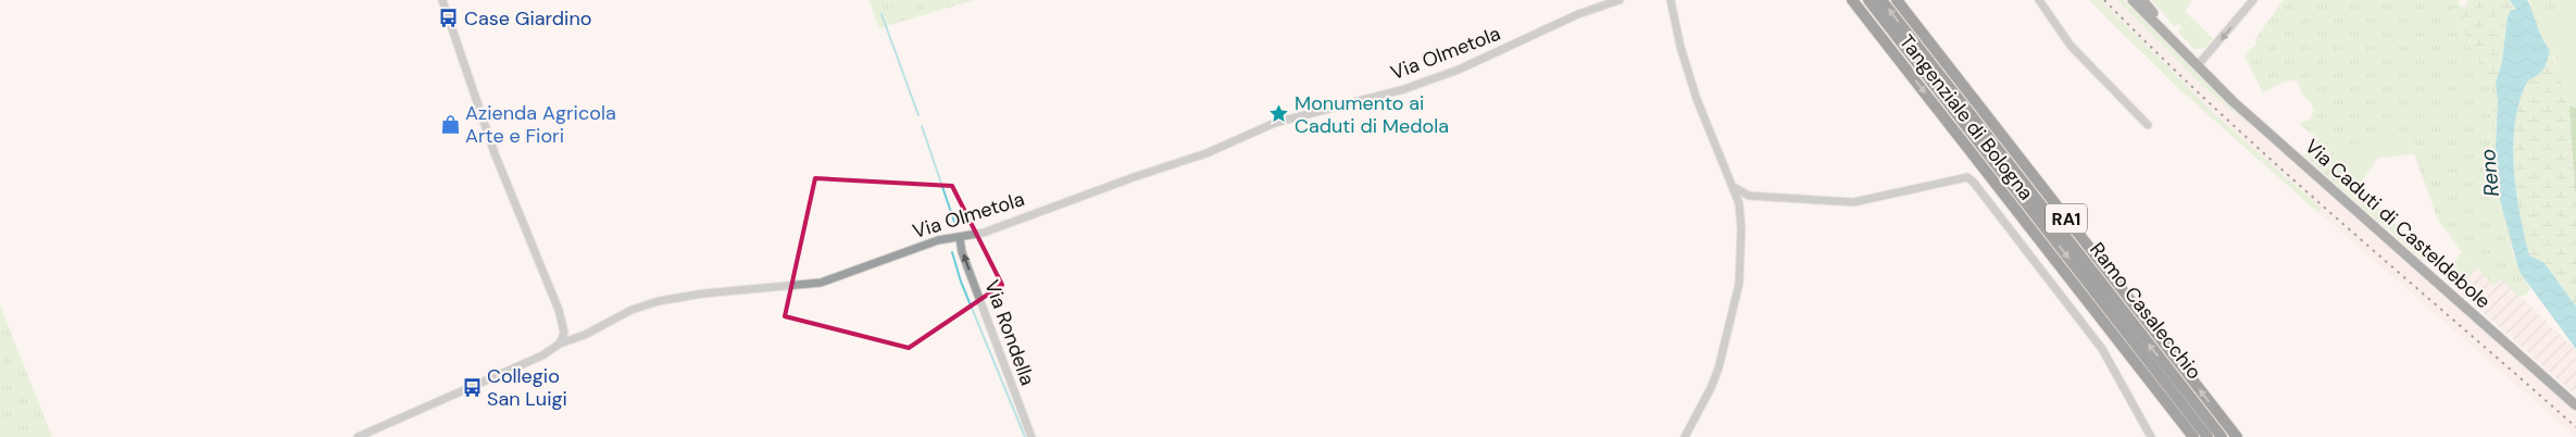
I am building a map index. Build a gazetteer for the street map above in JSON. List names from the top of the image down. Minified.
{"streets":{"highway":["Tangenziale di Bologna","RA1","Ramo Casalecchio"],"main road":["Via Caduti di Casteldebole"],"street":["Via Olmetola","Via Rondella"]},"crossings":[["Via Olmetola","Via Rondella"]],"one_way":["Via Rondella"],"water":["Reno"],"places":{"bus stop":["Case Giardino","Collegio San Luigi"],"place":["Monumento ai Caduti di Medola"],"shop":["Azienda Agricola Arte e Fiori"]}}
